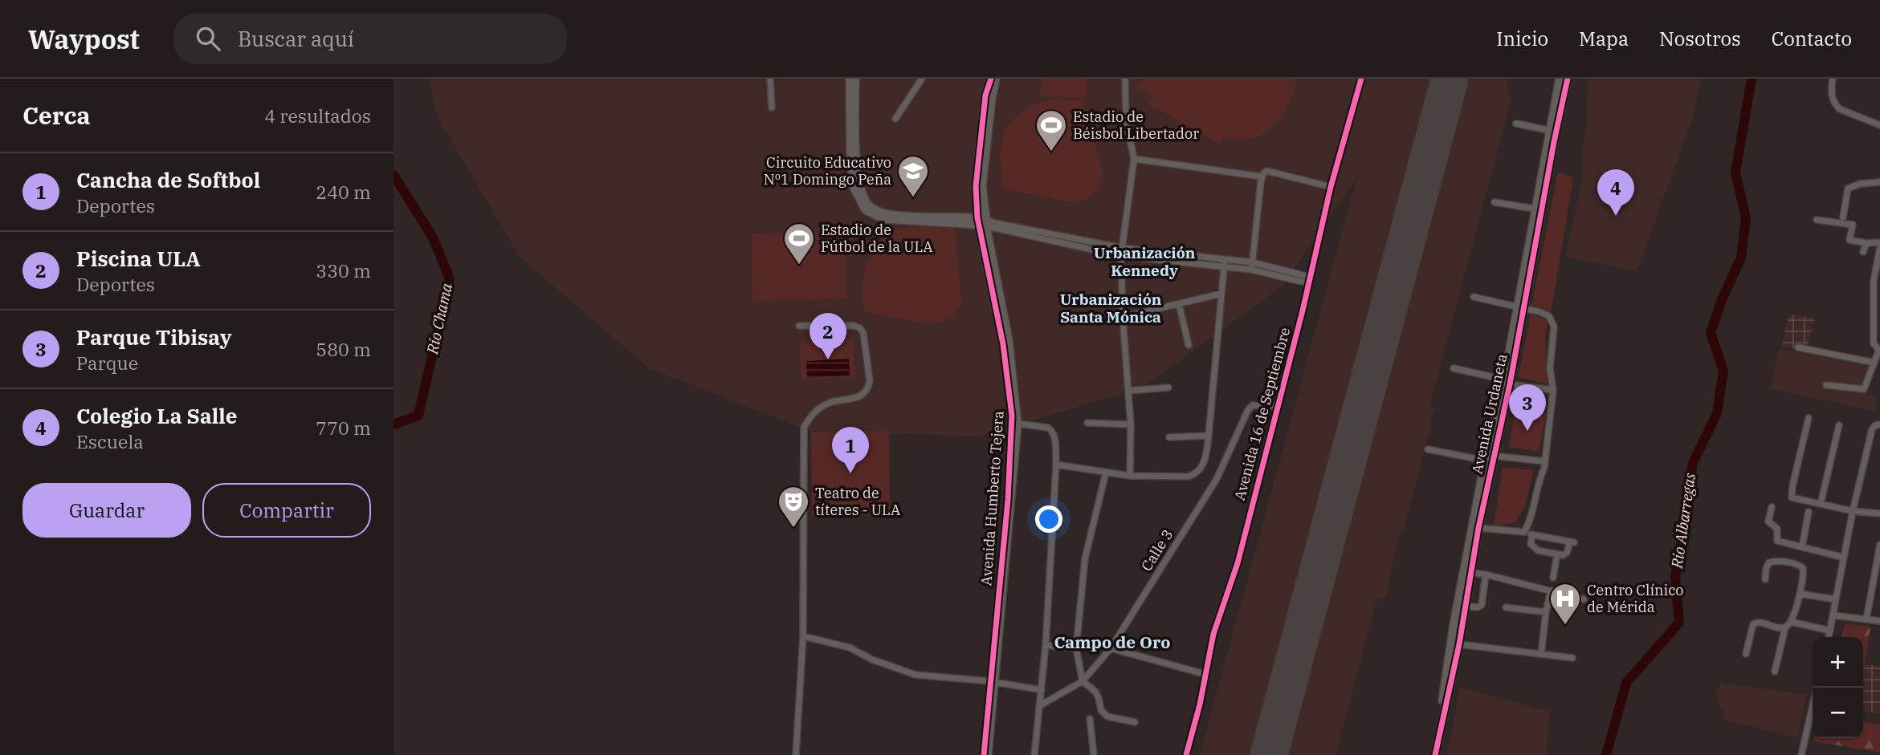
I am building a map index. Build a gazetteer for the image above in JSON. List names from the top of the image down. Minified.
{"streets":{"street":["Avenida 16 de Septiembre","Avenida Urdaneta","Avenida Humberto Tejera","Calle 3"]},"crossings":[["Avenida 16 de Septiembre","Calle 3"]],"districts":["Urbanización Kennedy","Urbanización Santa Mónica","Campo de Oro"],"water":["Río Chama","Río Albarregas"],"places":{"sports":["Estadio de Béisbol Libertador","Estadio de Fútbol de la ULA"],"school or university":["Circuito Educativo Nº1 Domingo Peña"],"theatre":["Teatro de títeres - ULA"],"hospital":["Centro Clínico de Mérida"]},"page":{"header":"Waypost","search":"Buscar aquí","nav":["Inicio","Mapa","Nosotros","Contacto"],"heading":["Cerca","4 resultados"],"list":[{"mark":"1","name":"Cancha de Softbol","note":"Deportes","value":"240 m"},{"mark":"2","name":"Piscina ULA","note":"Deportes","value":"330 m"},{"mark":"3","name":"Parque Tibisay","note":"Parque","value":"580 m"},{"mark":"4","name":"Colegio La Salle","note":"Escuela","value":"770 m"}],"pins":["4","2","3","1"],"buttons":["Guardar","Compartir"],"map_buttons":["+","−"]}}
